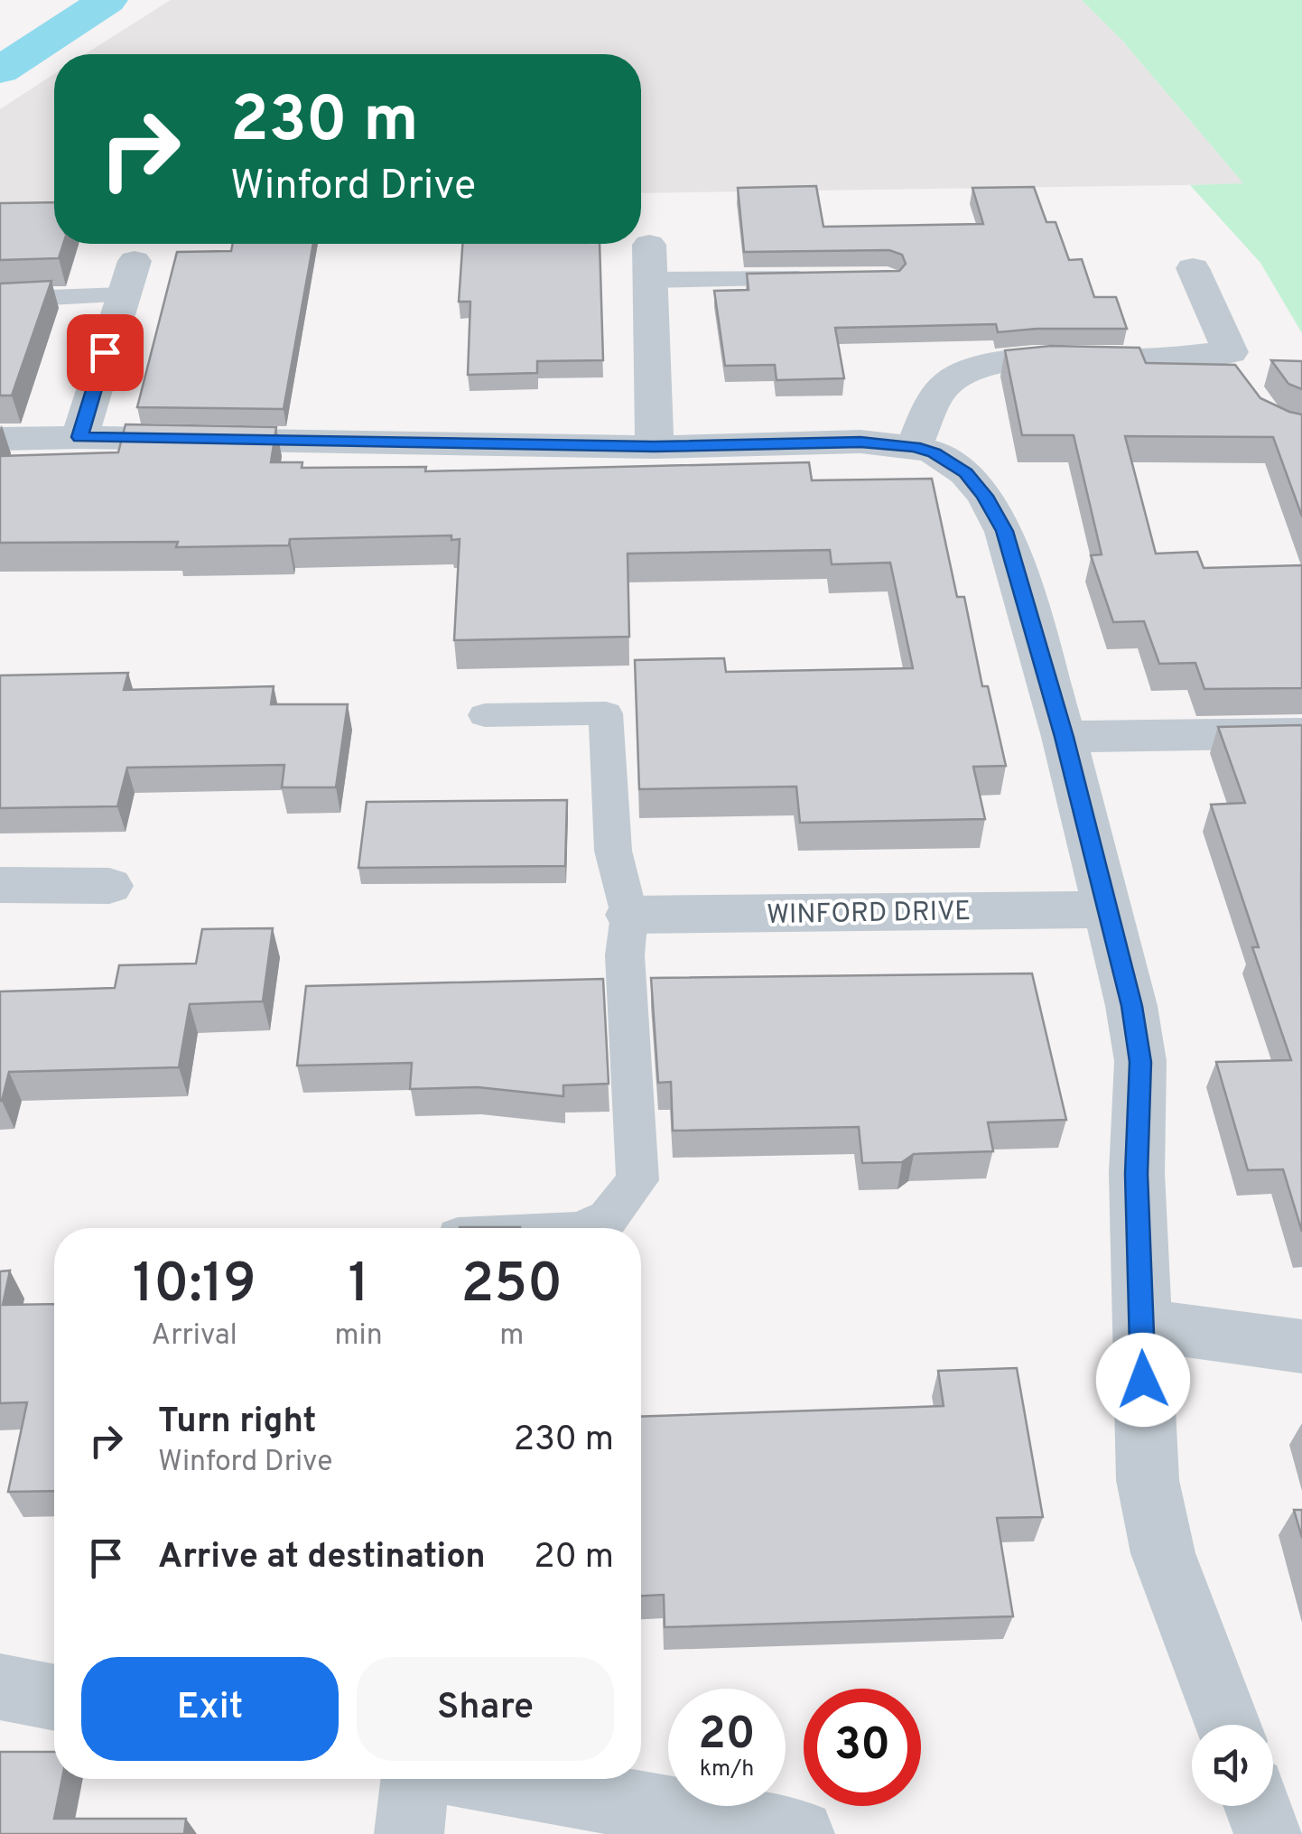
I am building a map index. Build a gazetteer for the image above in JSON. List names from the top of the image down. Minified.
{"streets":{"street":["WINFORD DRIVE"]},"page":{"turn":["230 m","Winford Drive"],"eta":["10:19","Arrival","1","min","250","m"],"list":[{"name":"Turn right","note":"Winford Drive","value":"230 m"},{"name":"Arrive at destination","value":"20 m"}],"buttons":["Exit","Share"],"speed":"20 km/h","limit":"30"}}
